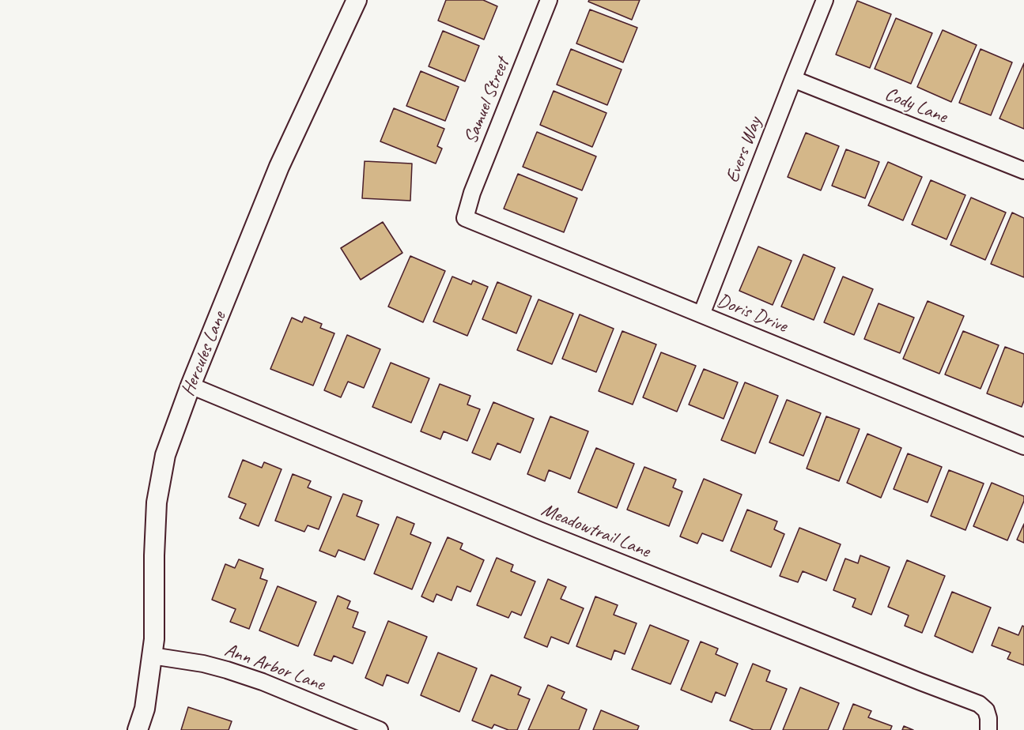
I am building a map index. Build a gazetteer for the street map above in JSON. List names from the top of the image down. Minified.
{"streets":{"street":["Samuel Street","Cody Lane","Evers Way","Doris Drive","Hercules Lane","Meadowtrail Lane","Ann Arbor Lane"]},"crossings":[["Samuel Street","Doris Drive"],["Cody Lane","Evers Way"],["Evers Way","Doris Drive"],["Hercules Lane","Meadowtrail Lane"],["Hercules Lane","Ann Arbor Lane"]]}
